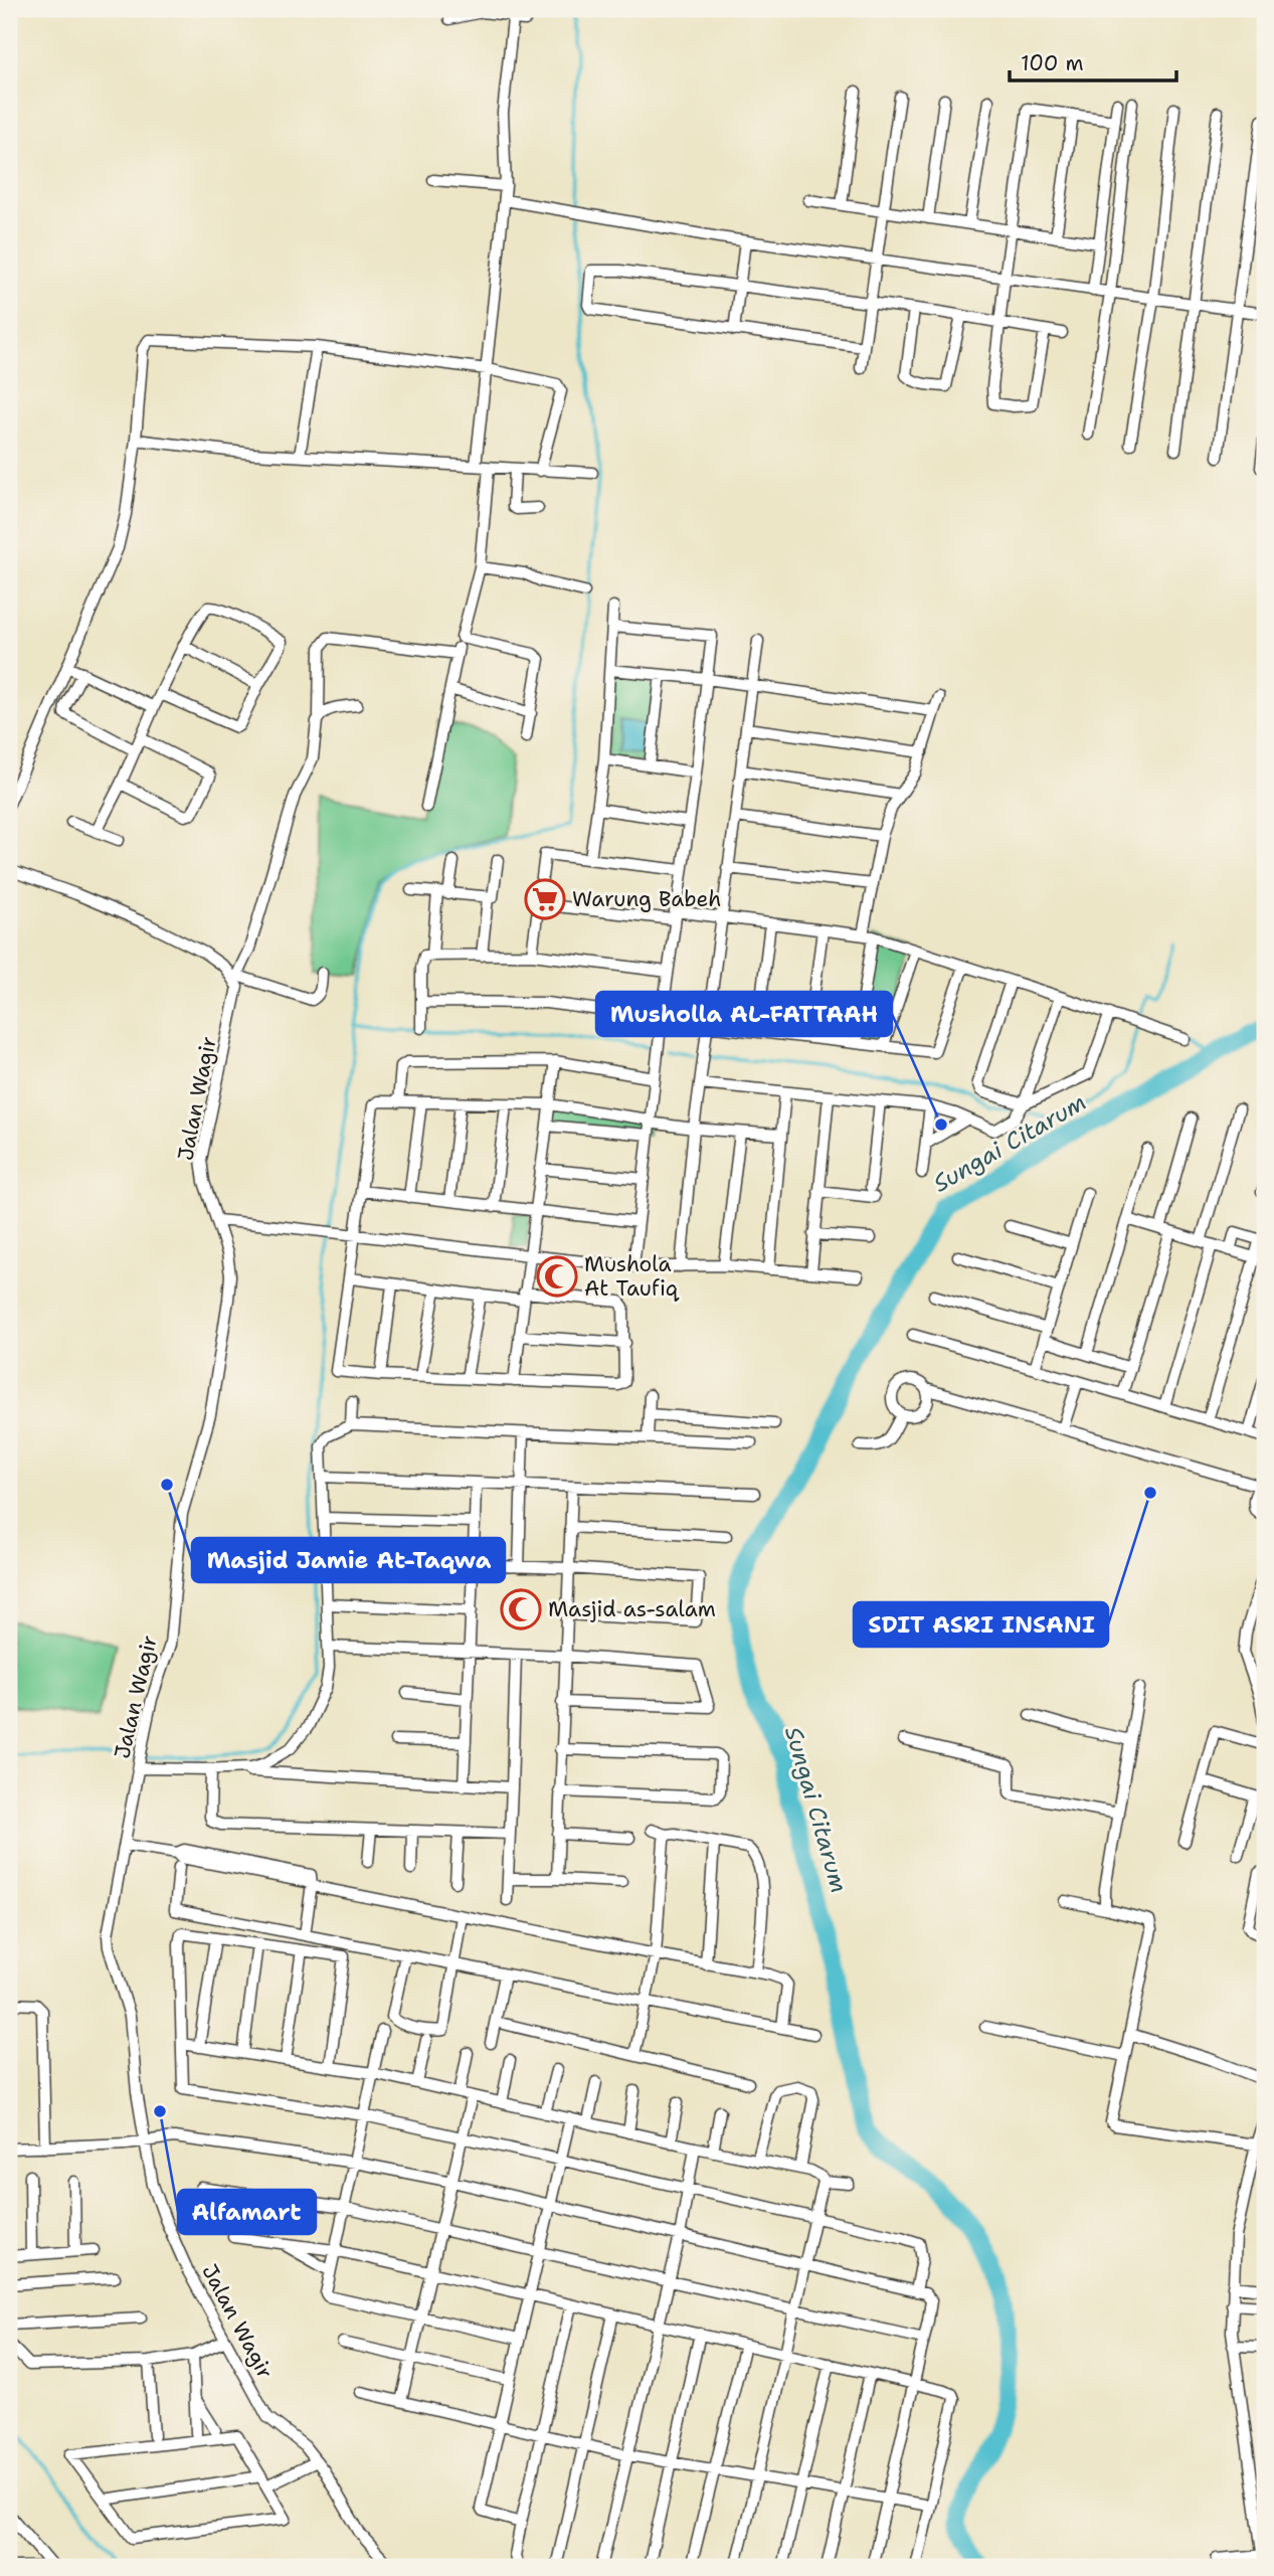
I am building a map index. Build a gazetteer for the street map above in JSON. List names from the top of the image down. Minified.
{"streets":{"street":["Jalan Wagir"]},"water":["Sungai Citarum"],"places":{"supermarket":["Warung Babeh"],"other":["Musholla AL-FATTAAH","Masjid Jamie At-Taqwa","SDIT ASRI INSANI","Alfamart"],"mosque":["Mushola At Taufiq","Masjid as-salam"]},"scale_bar":"100 m"}
